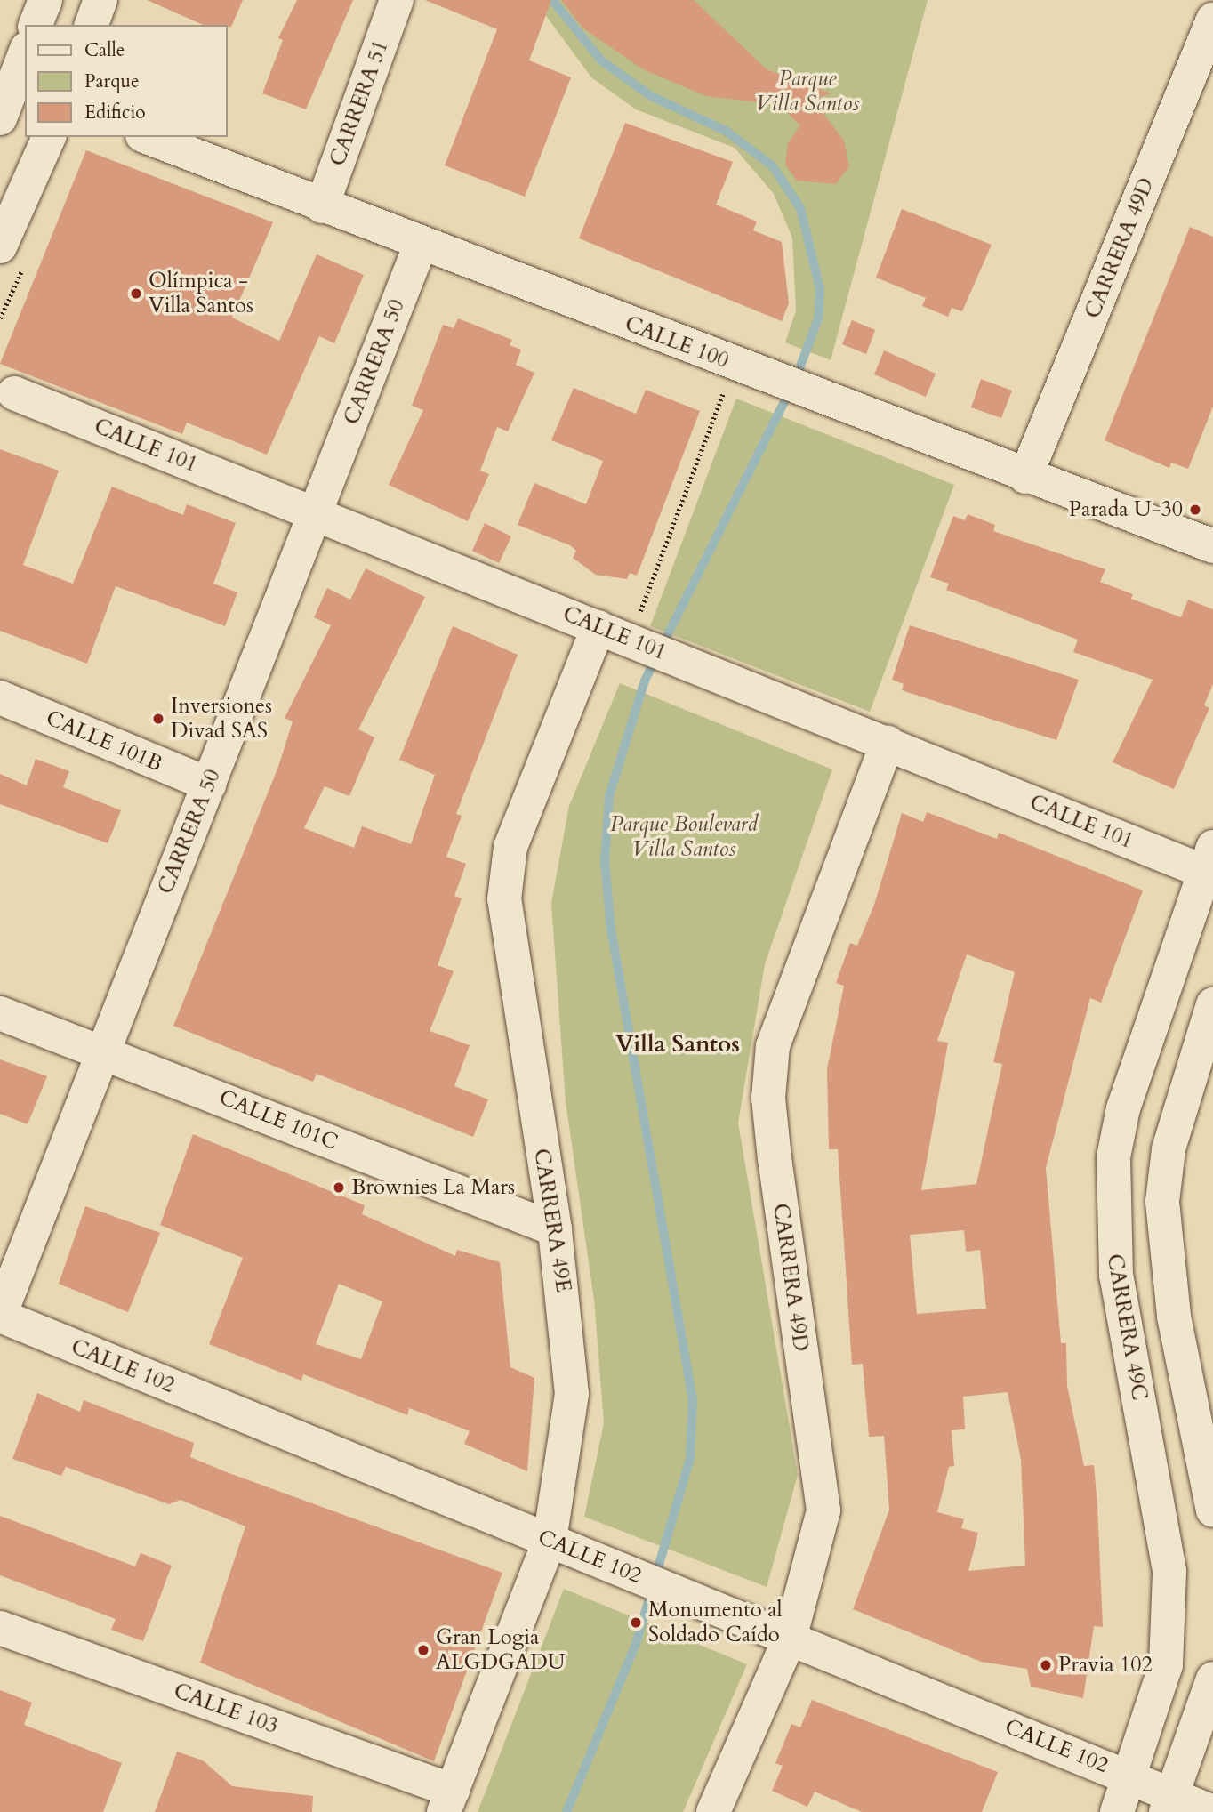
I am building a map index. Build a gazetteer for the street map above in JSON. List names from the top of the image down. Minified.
{"streets":{"street":["CARRERA 51","CARRERA 49D","CALLE 100","CARRERA 50","CALLE 101","CALLE 101B","CALLE 101C","CARRERA 49E","CARRERA 49C","CALLE 102","CALLE 103"]},"crossings":[["CARRERA 51","CALLE 100"],["CARRERA 49D","CALLE 100"],["CARRERA 49D","CALLE 101"],["CARRERA 49D","CALLE 102"],["CALLE 100","CARRERA 50"],["CARRERA 50","CALLE 101"],["CARRERA 50","CALLE 101B"],["CARRERA 50","CALLE 101C"],["CARRERA 50","CALLE 102"],["CALLE 101","CARRERA 49E"],["CALLE 101","CARRERA 49C"],["CALLE 101C","CARRERA 49E"],["CARRERA 49E","CALLE 102"],["CARRERA 49E","CALLE 103"],["CARRERA 49C","CALLE 102"]],"districts":["Villa Santos"],"parks":["Parque Villa Santos","Parque Boulevard Villa Santos"],"places":["Olímpica - Villa Santos","Parada U-30","Inversiones Divad SAS","Brownies La Mars","Monumento al Soldado Caído","Gran Logia ALGDGADU","Pravia 102"],"legend":["Calle","Parque","Edificio"]}
